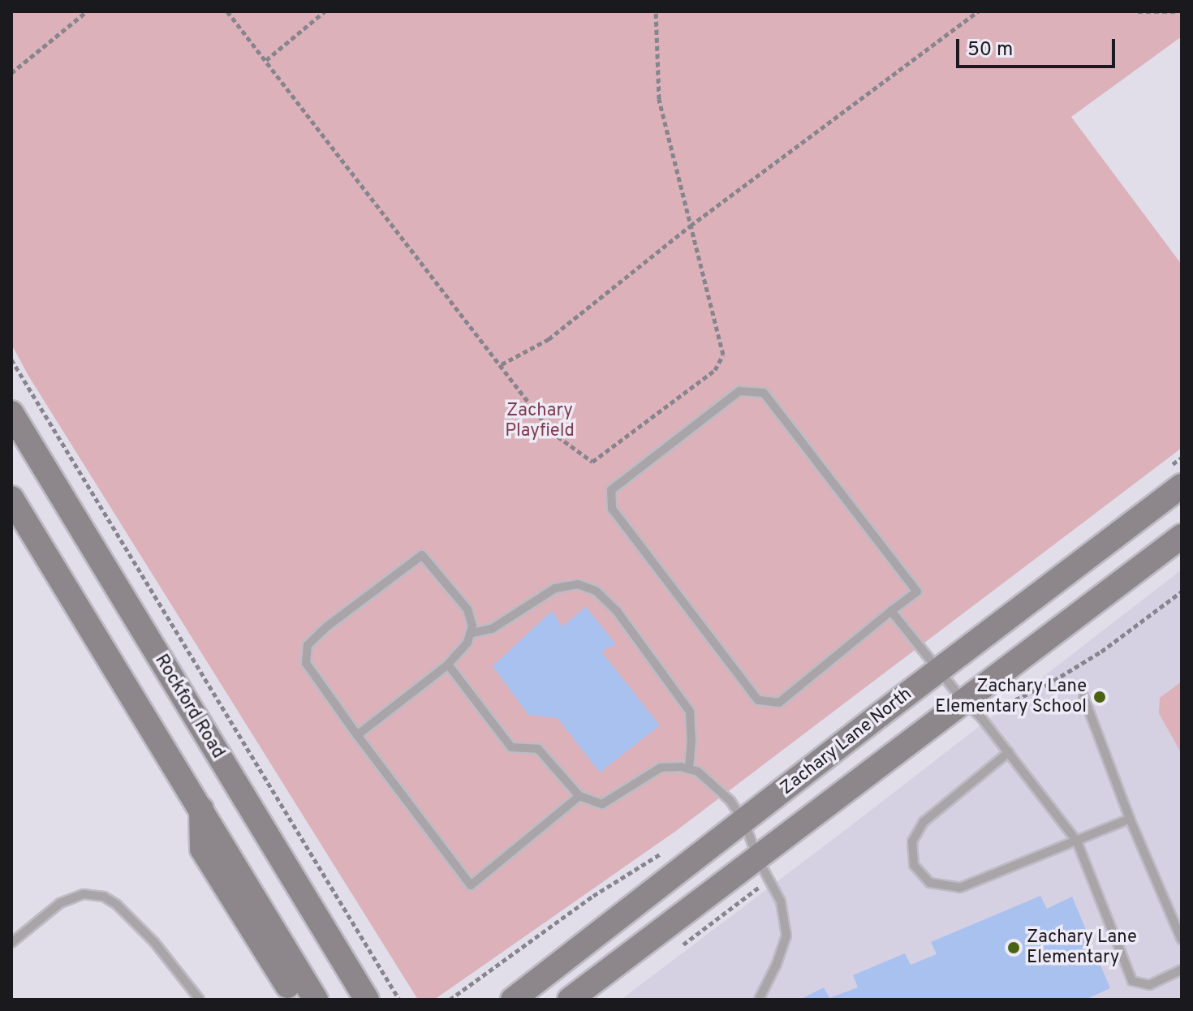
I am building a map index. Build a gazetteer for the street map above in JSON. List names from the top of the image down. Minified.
{"streets":{"street":["Rockford Road","Zachary Lane North"]},"parks":["Zachary Playfield"],"places":["Zachary Lane Elementary School","Zachary Lane Elementary"],"scale_bar":"50 m"}
